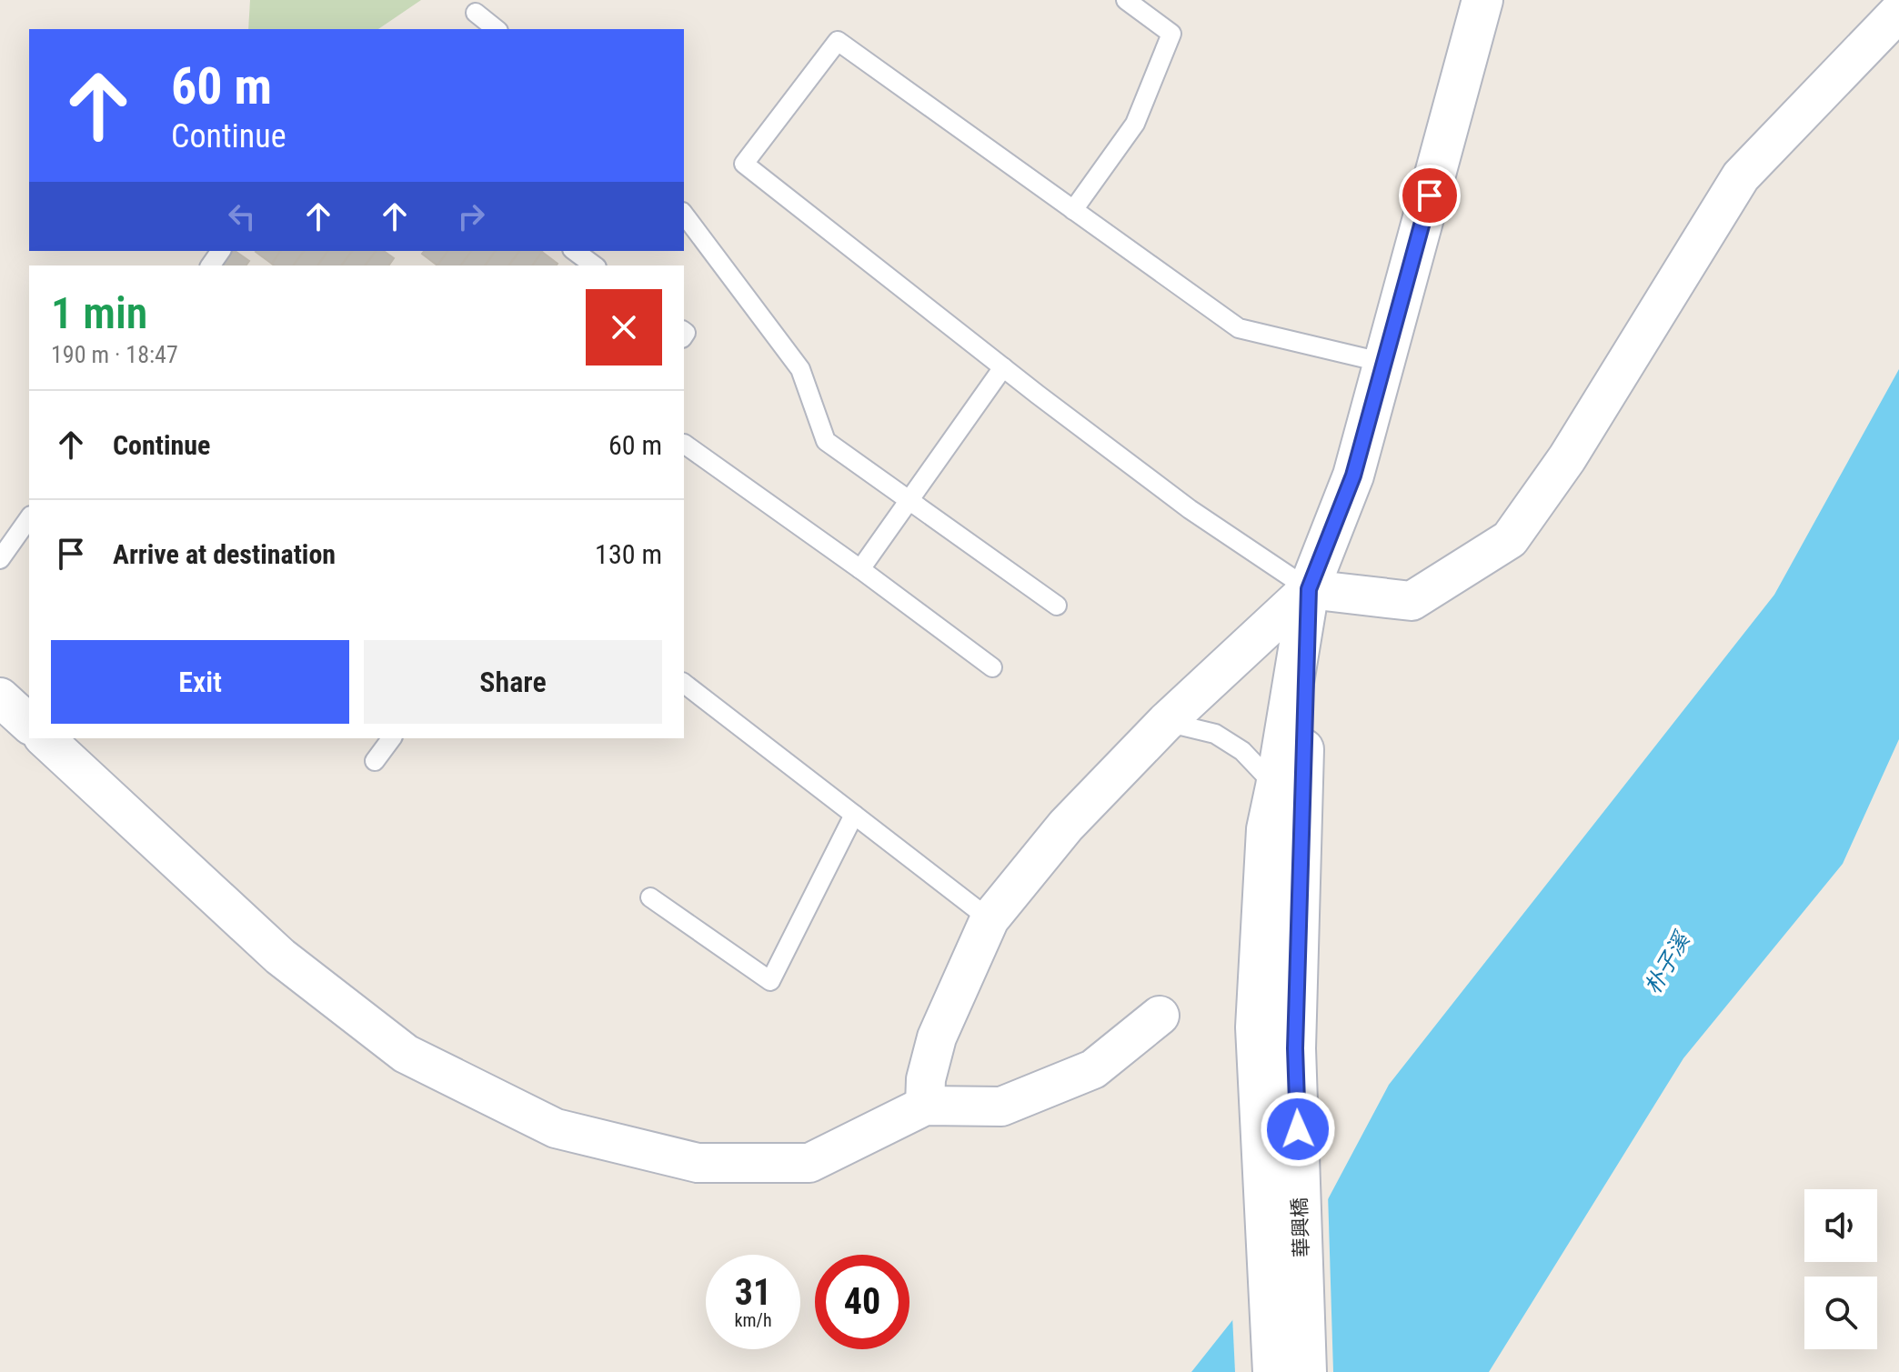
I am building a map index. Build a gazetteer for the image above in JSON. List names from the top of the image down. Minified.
{"streets":{"street":["華興橋"]},"water":["朴子溪"],"page":{"turn":["60 m","Continue"],"heading":["1 min","190 m · 18:47"],"list":[{"name":"Continue","value":"60 m"},{"name":"Arrive at destination","value":"130 m"}],"buttons":["Exit","Share"],"speed":"31 km/h","limit":"40"}}
